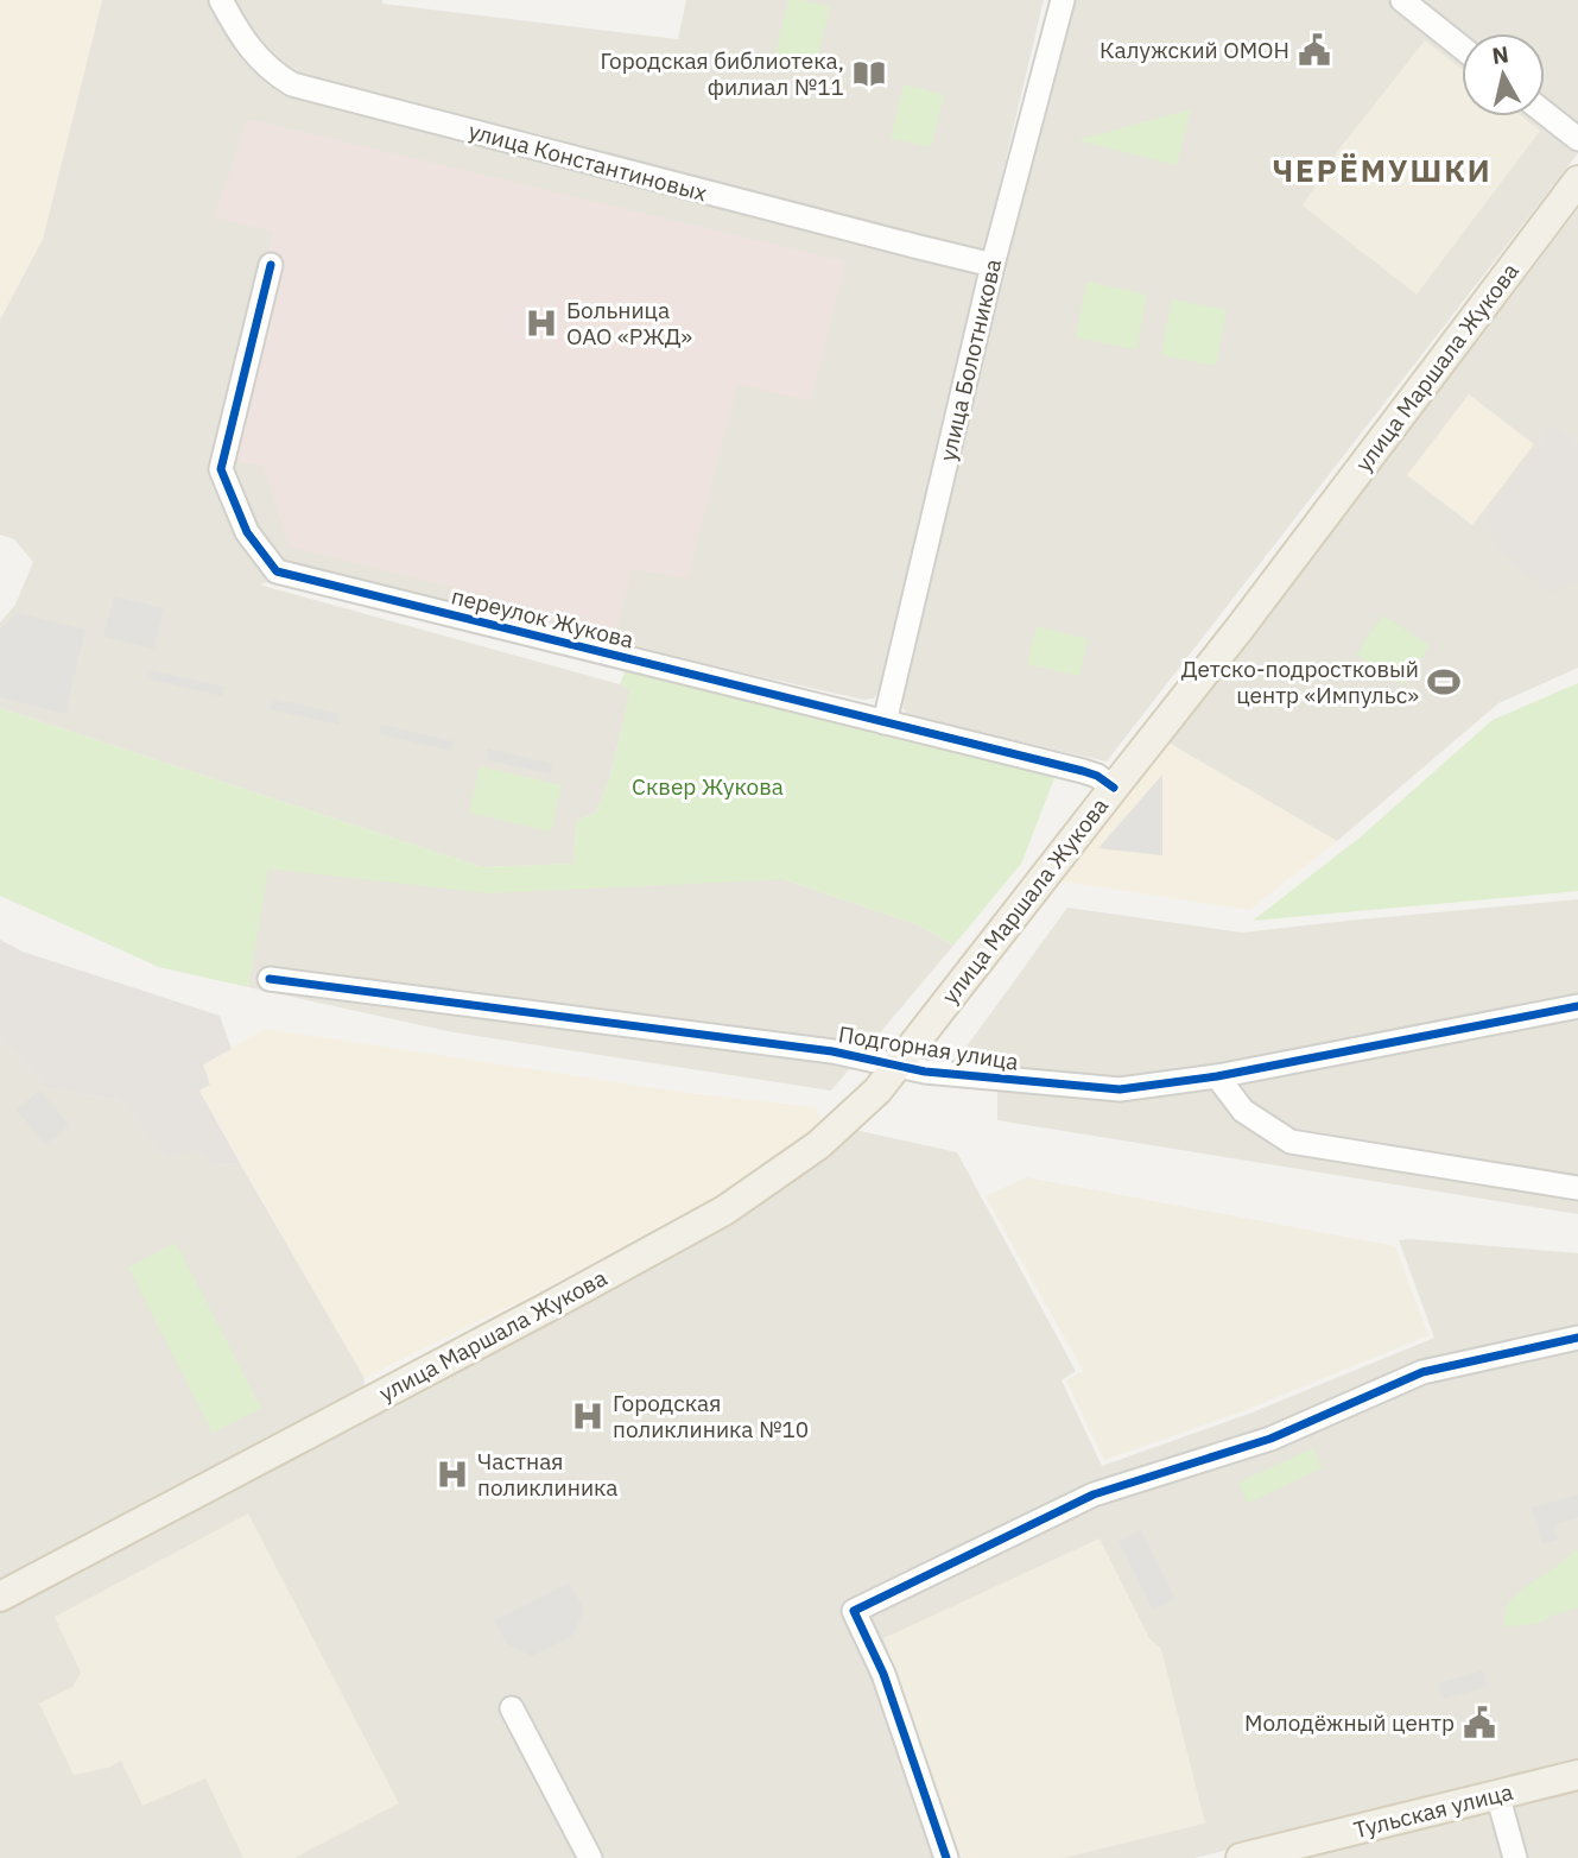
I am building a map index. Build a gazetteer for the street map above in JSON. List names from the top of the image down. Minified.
{"streets":{"main road":["улица Маршала Жукова","Тульская улица"],"street":["улица Константиновых","улица Болотникова","переулок Жукова","Подгорная улица"]},"crossings":[["улица Константиновых","улица Болотникова"],["улица Болотникова","переулок Жукова"],["улица Маршала Жукова","переулок Жукова"],["улица Маршала Жукова","Подгорная улица"]],"districts":["ЧЕРЁМУШКИ"],"parks":["Сквер Жукова"],"places":{"public building":["Калужский ОМОН","Молодёжный центр"],"library":["Городская библиотека, филиал №11"],"hospital":["Больница ОАО «РЖД»","Городская поликлиника №10","Частная поликлиника"],"sports":["Детско-подростковый центр «Импульс»"]},"north":"top"}
